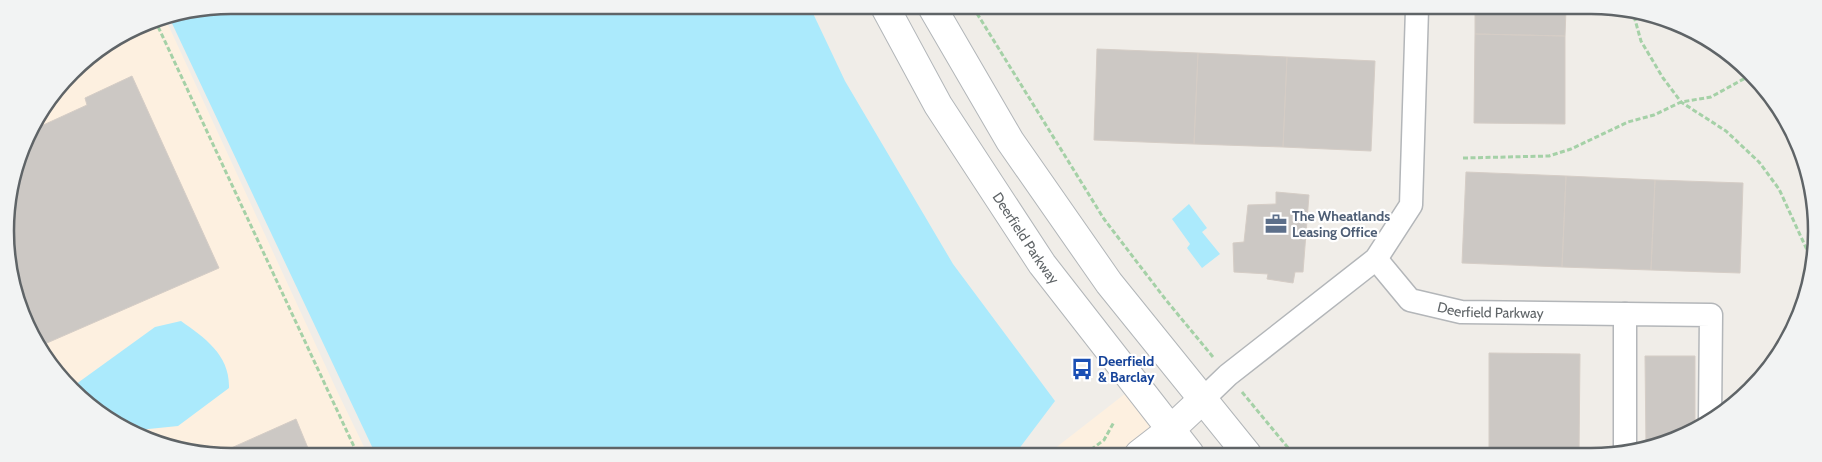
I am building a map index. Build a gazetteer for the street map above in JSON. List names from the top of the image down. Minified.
{"streets":{"main road":["Deerfield Parkway"]},"places":{"office":["The Wheatlands Leasing Office"],"bus stop":["Deerfield & Barclay"]}}
